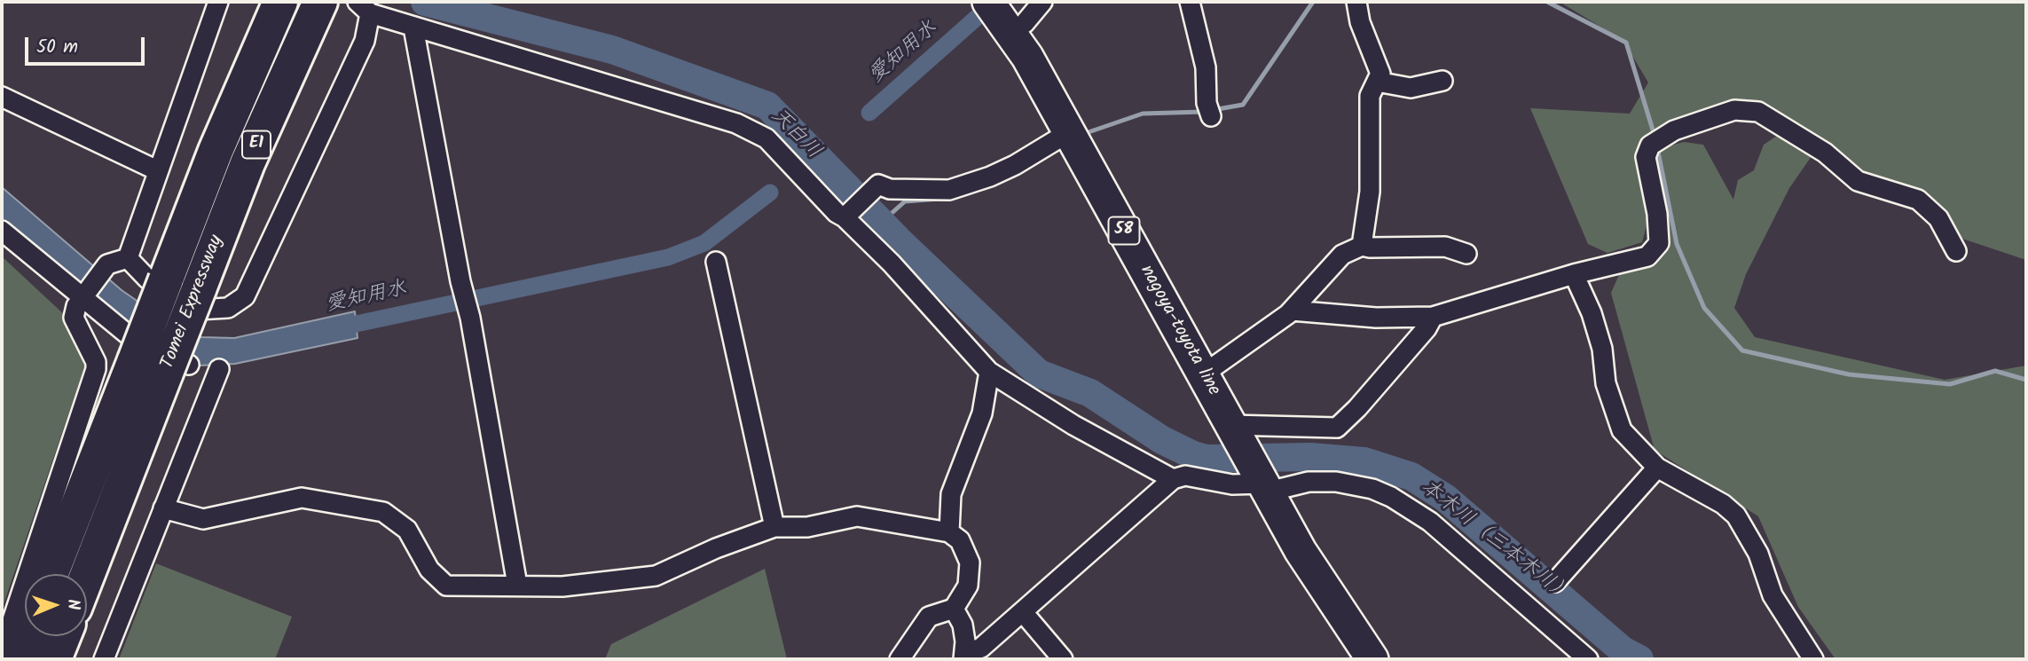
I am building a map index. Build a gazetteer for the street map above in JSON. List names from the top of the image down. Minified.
{"streets":{"highway":["E1","Tomei Expressway"],"main road":["58","nagoya-toyota line"]},"water":["愛知用水","天白川","本木川（三本木川）"],"scale_bar":"50 m","north":"right"}
